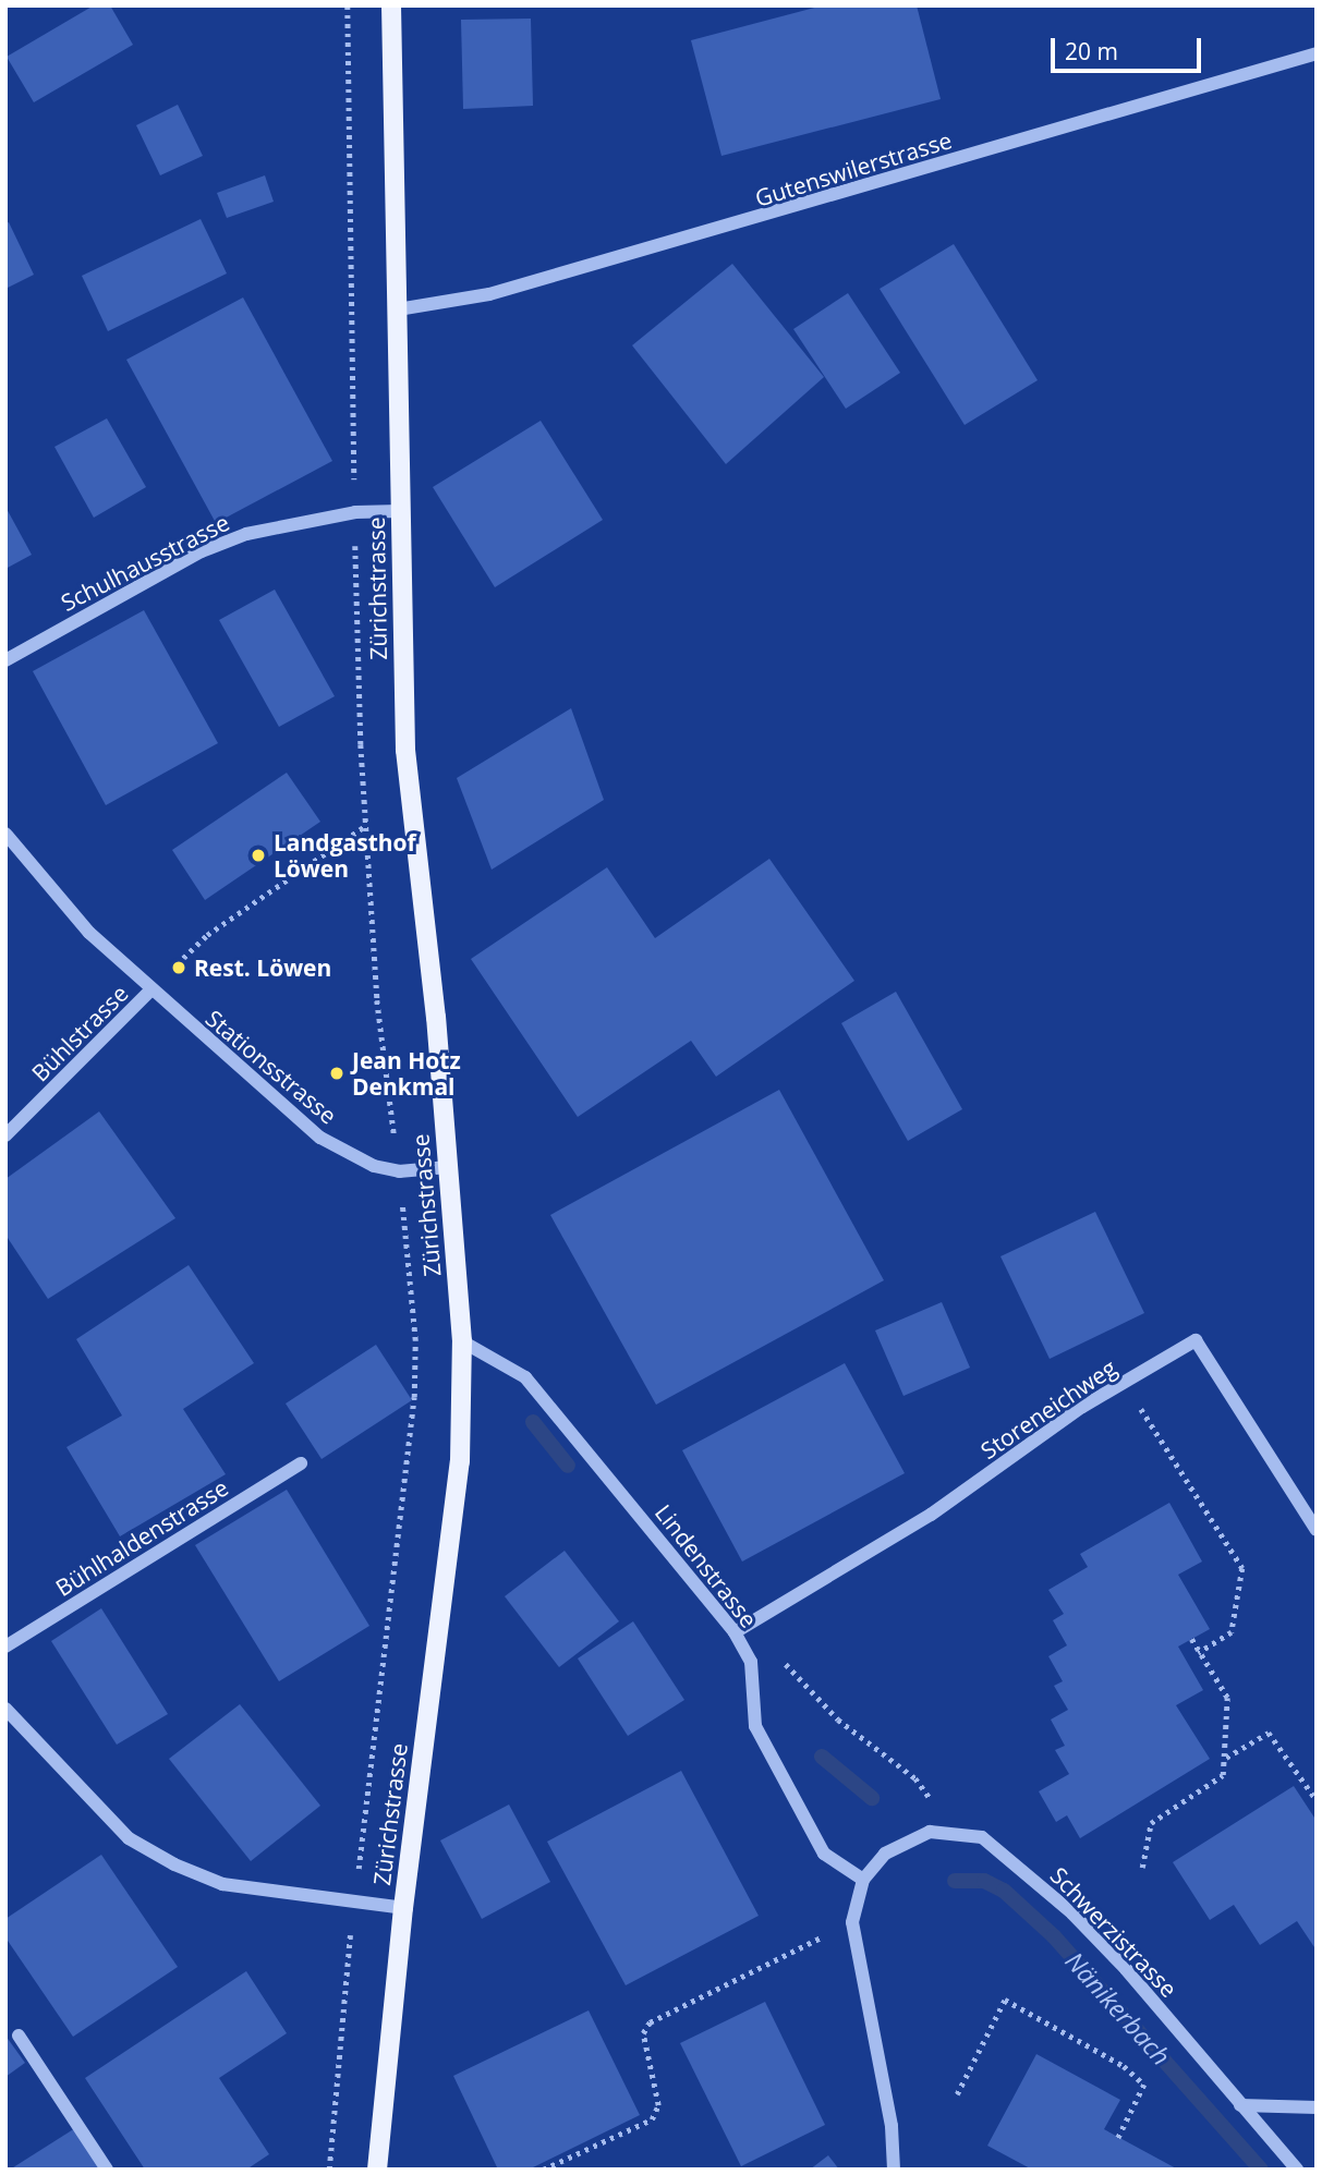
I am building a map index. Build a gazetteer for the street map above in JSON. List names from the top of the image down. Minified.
{"streets":{"main road":["Zürichstrasse"],"street":["Gutenswilerstrasse","Schulhausstrasse","Bühlstrasse","Stationsstrasse","Storeneichweg","Bühlhaldenstrasse","Lindenstrasse","Schwerzistrasse"]},"crossings":[["Gutenswilerstrasse","Zürichstrasse"],["Schulhausstrasse","Zürichstrasse"],["Zürichstrasse","Stationsstrasse"],["Zürichstrasse","Lindenstrasse"],["Bühlstrasse","Stationsstrasse"],["Storeneichweg","Lindenstrasse"],["Lindenstrasse","Schwerzistrasse"]],"water":["Nänikerbach"],"places":["Landgasthof Löwen","Rest. Löwen","Jean Hotz Denkmal"],"scale_bar":"20 m"}
